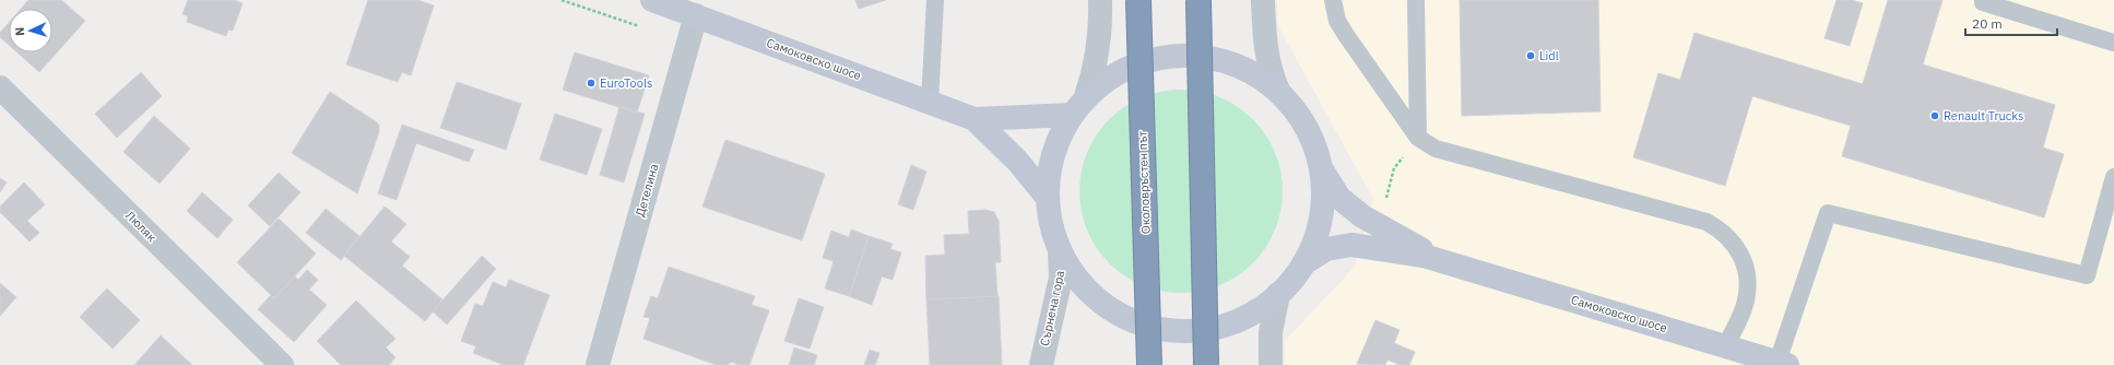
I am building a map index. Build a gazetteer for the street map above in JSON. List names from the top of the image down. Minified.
{"streets":{"highway":["Околовръстен път"],"main road":["Самоковско шосе"],"street":["Детелина","Люляк","Сърнена гора"]},"crossings":[["Самоковско шосе","Детелина"]],"places":["Lidl","EuroTools","Renault Trucks"],"scale_bar":"20 m","north":"left"}
